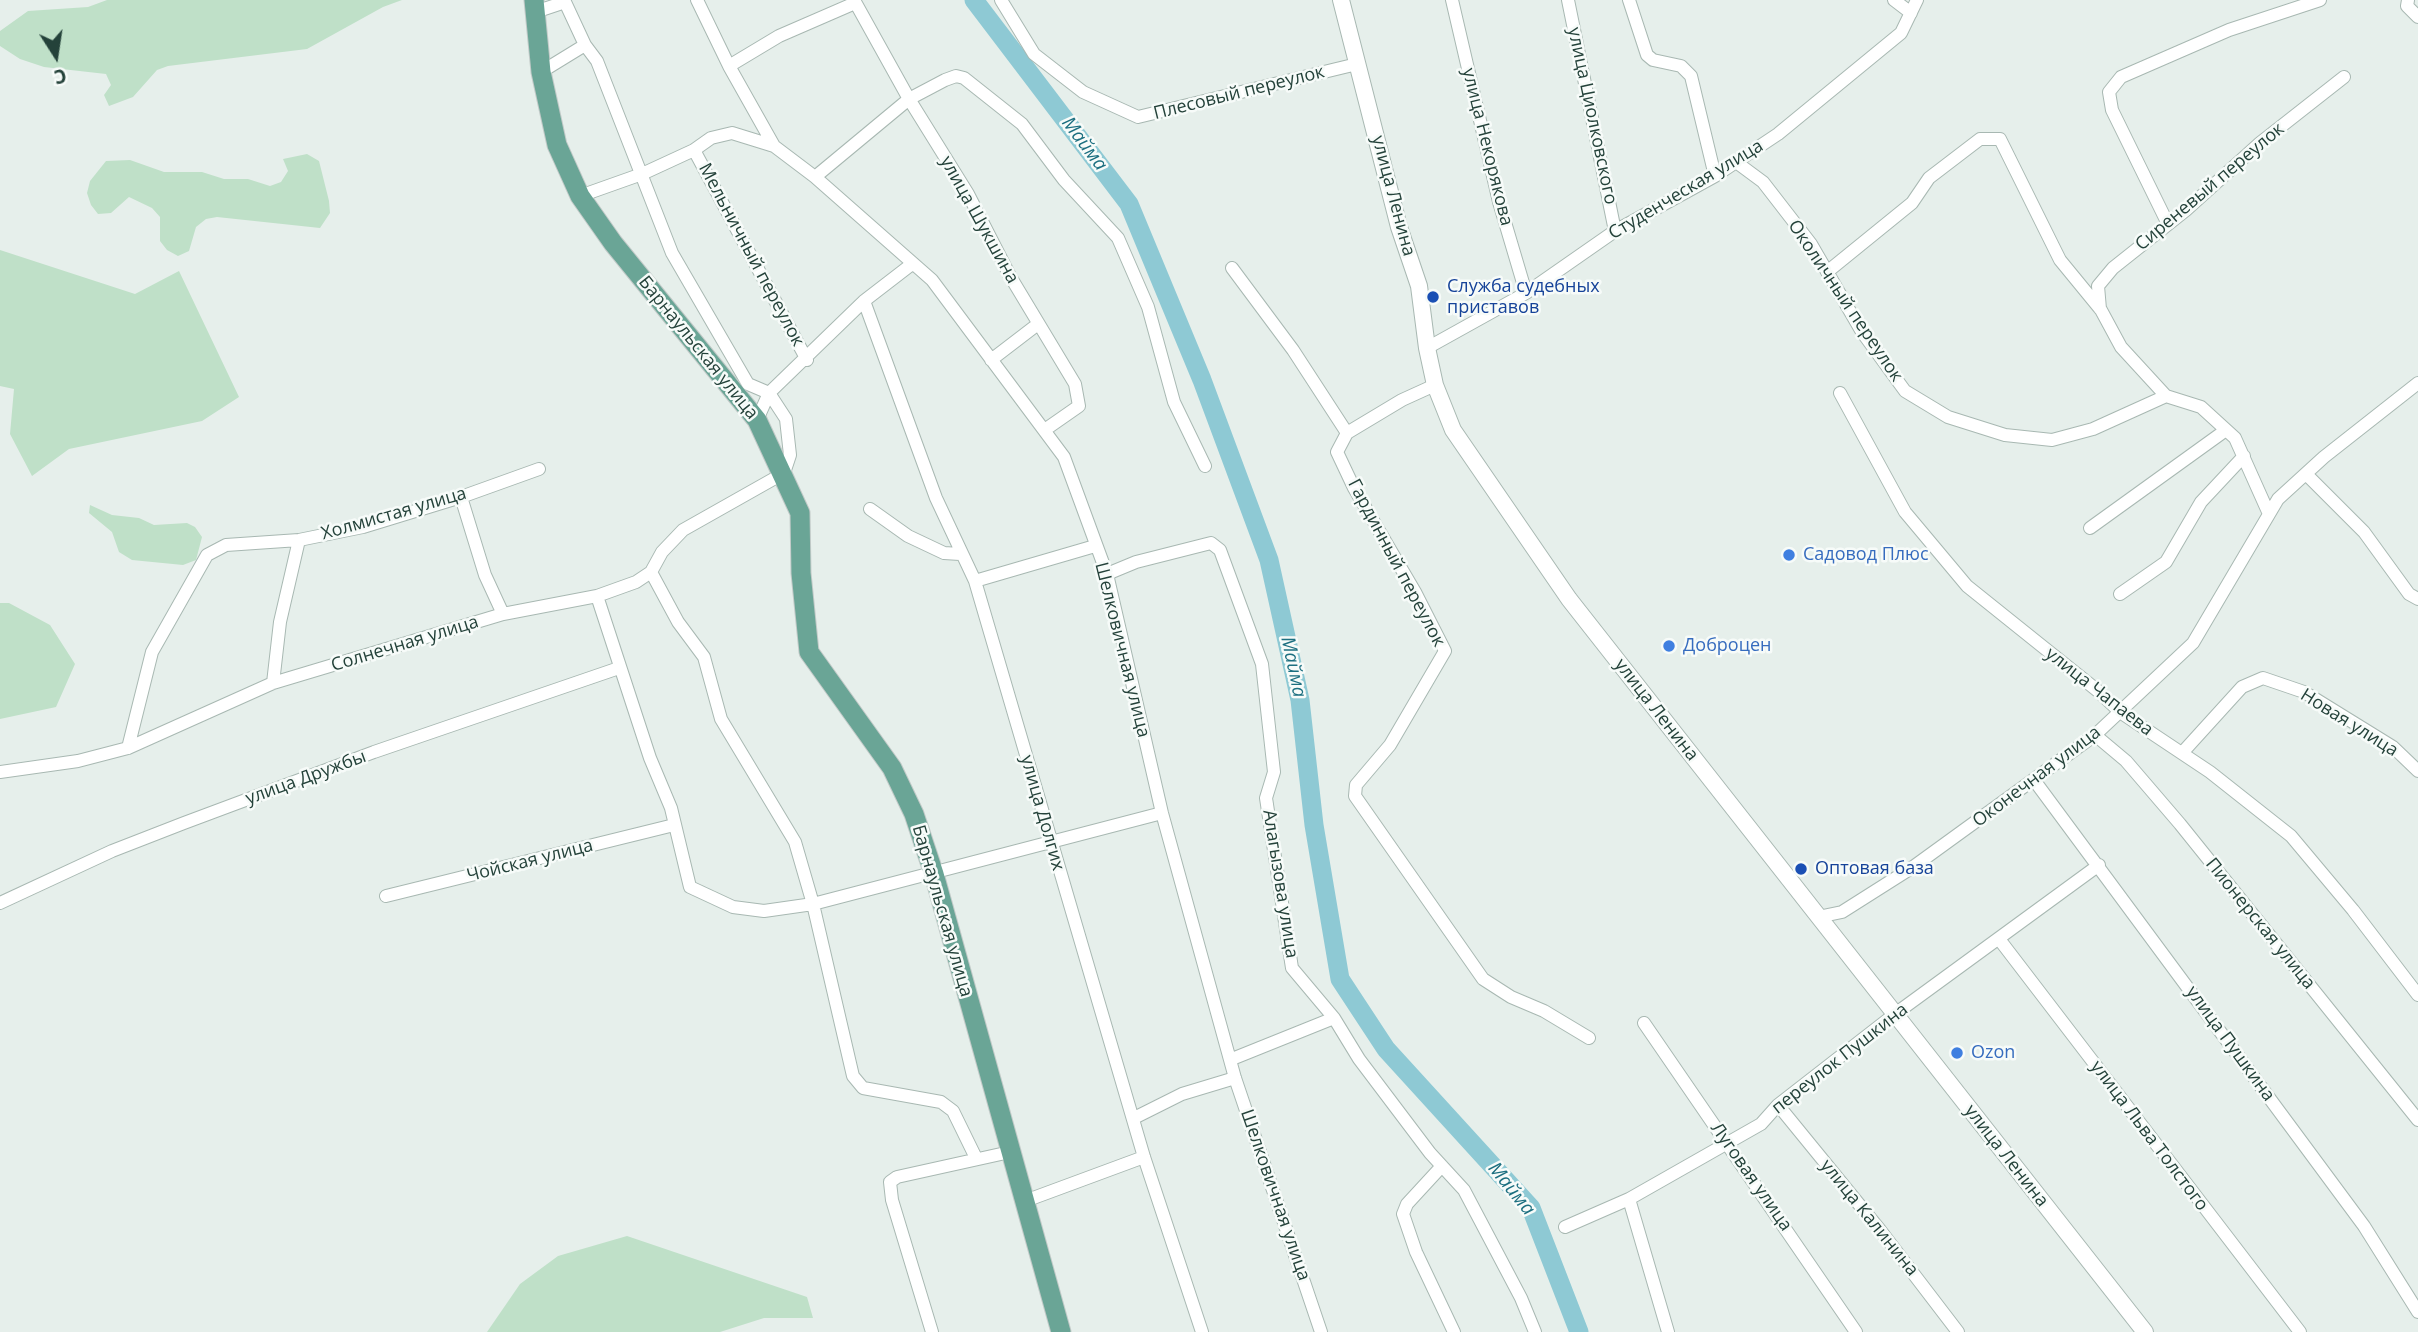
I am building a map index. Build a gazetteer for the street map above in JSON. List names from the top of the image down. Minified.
{"streets":{"main road":["Барнаульская улица"],"street":["Плесовый переулок","улица Циолковского","улица Некорякова","Сиреневый переулок","Студенческая улица","улица Ленина","улица Шукшина","Мельничный переулок","Околичный переулок","Холмистая улица","Гардинный переулок","Солнечная улица","Шелковичная улица","улица Чапаева","Новая улица","Оконечная улица","улица Дружбы","улица Долгих","Чойская улица","Алагызова улица","Пионерская улица","улица Пушкина","переулок Пушкина","улица Льва Толстого","Луговая улица","улица Калинина"]},"crossings":[["Плесовый переулок","улица Ленина"],["улица Циолковского","Студенческая улица"],["улица Некорякова","Студенческая улица"],["Студенческая улица","улица Ленина"],["Студенческая улица","Околичный переулок"],["улица Ленина","Оконечная улица"],["улица Ленина","переулок Пушкина"],["улица Шукшина","Шелковичная улица"],["Барнаульская улица","Солнечная улица"],["Холмистая улица","Солнечная улица"],["Шелковичная улица","Алагызова улица"],["улица Чапаева","Новая улица"],["улица Чапаева","Оконечная улица"],["Оконечная улица","Пионерская улица"],["Оконечная улица","улица Пушкина"],["улица Пушкина","переулок Пушкина"],["переулок Пушкина","улица Льва Толстого"],["переулок Пушкина","Луговая улица"],["переулок Пушкина","улица Калинина"]],"water":["Майма"],"places":["Служба судебных приставов","Садовод Плюс","Доброцен","Оптовая база","Ozon"],"north":"bottom"}
